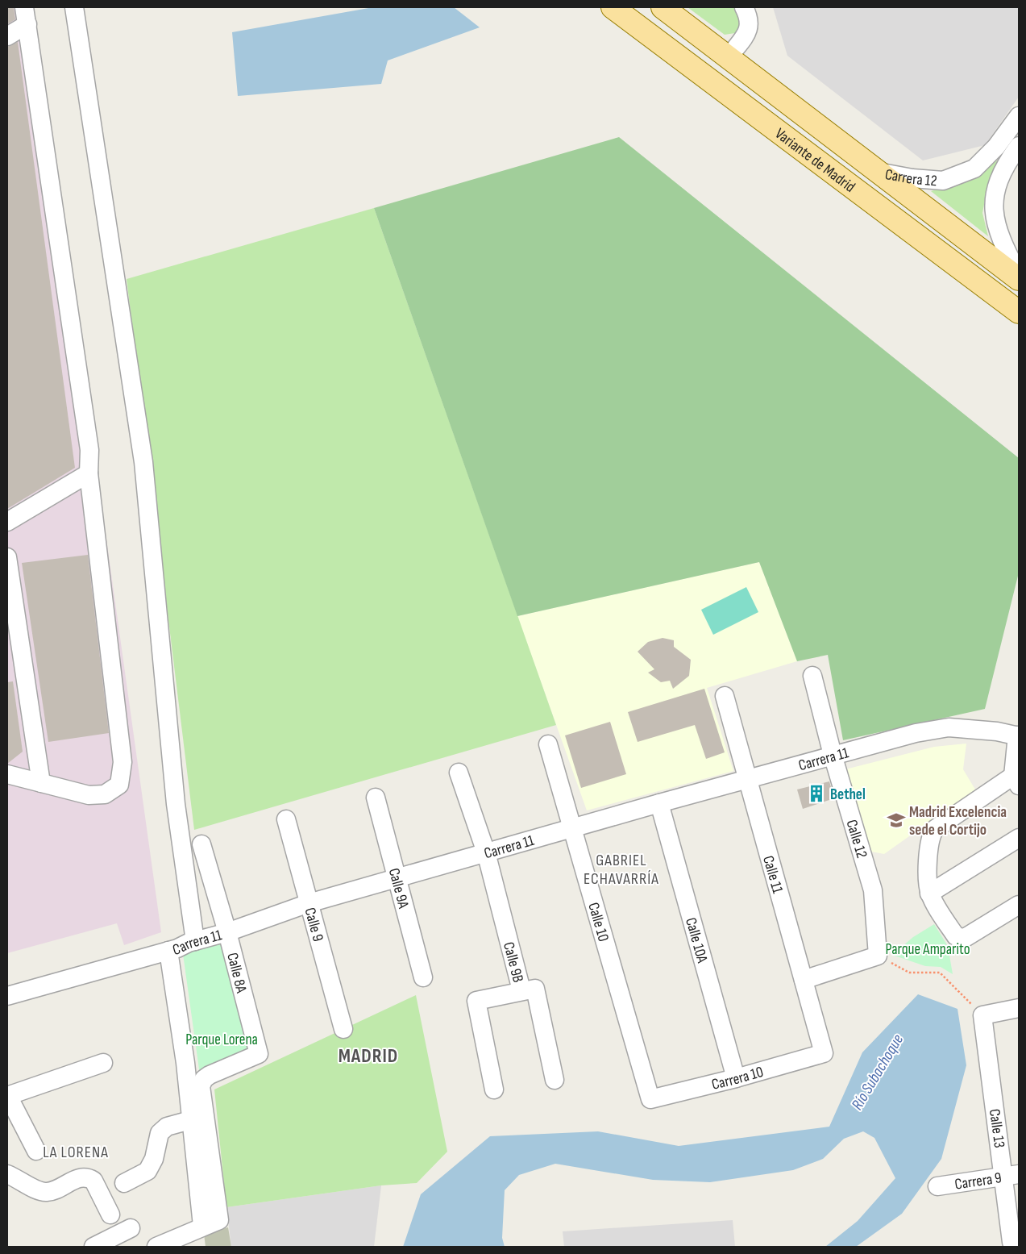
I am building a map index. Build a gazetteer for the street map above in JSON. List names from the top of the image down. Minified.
{"streets":{"main road":["Variante de Madrid"],"street":["Carrera 12","Carrera 11","Calle 12","Calle 11","Calle 9A","Calle 10","Calle 9","Calle 10A","Calle 9B","Calle 8A","Carrera 10","Calle 13","Carrera 9"]},"crossings":[["Variante de Madrid","Carrera 12"],["Carrera 11","Calle 12"],["Carrera 11","Calle 11"],["Carrera 11","Calle 9A"],["Carrera 11","Calle 10"],["Carrera 11","Calle 9"],["Carrera 11","Calle 10A"],["Carrera 11","Calle 9B"],["Carrera 11","Calle 8A"],["Calle 11","Carrera 10"],["Calle 10","Carrera 10"],["Calle 10A","Carrera 10"],["Calle 13","Carrera 9"]],"districts":["GABRIEL ECHAVARRÍA","MADRID","LA LORENA"],"water":["Río Subachoque"],"parks":["Parque Amparito","Parque Lorena"],"places":{"building":["Bethel"],"school or university":["Madrid Excelencia sede el Cortijo"]}}
